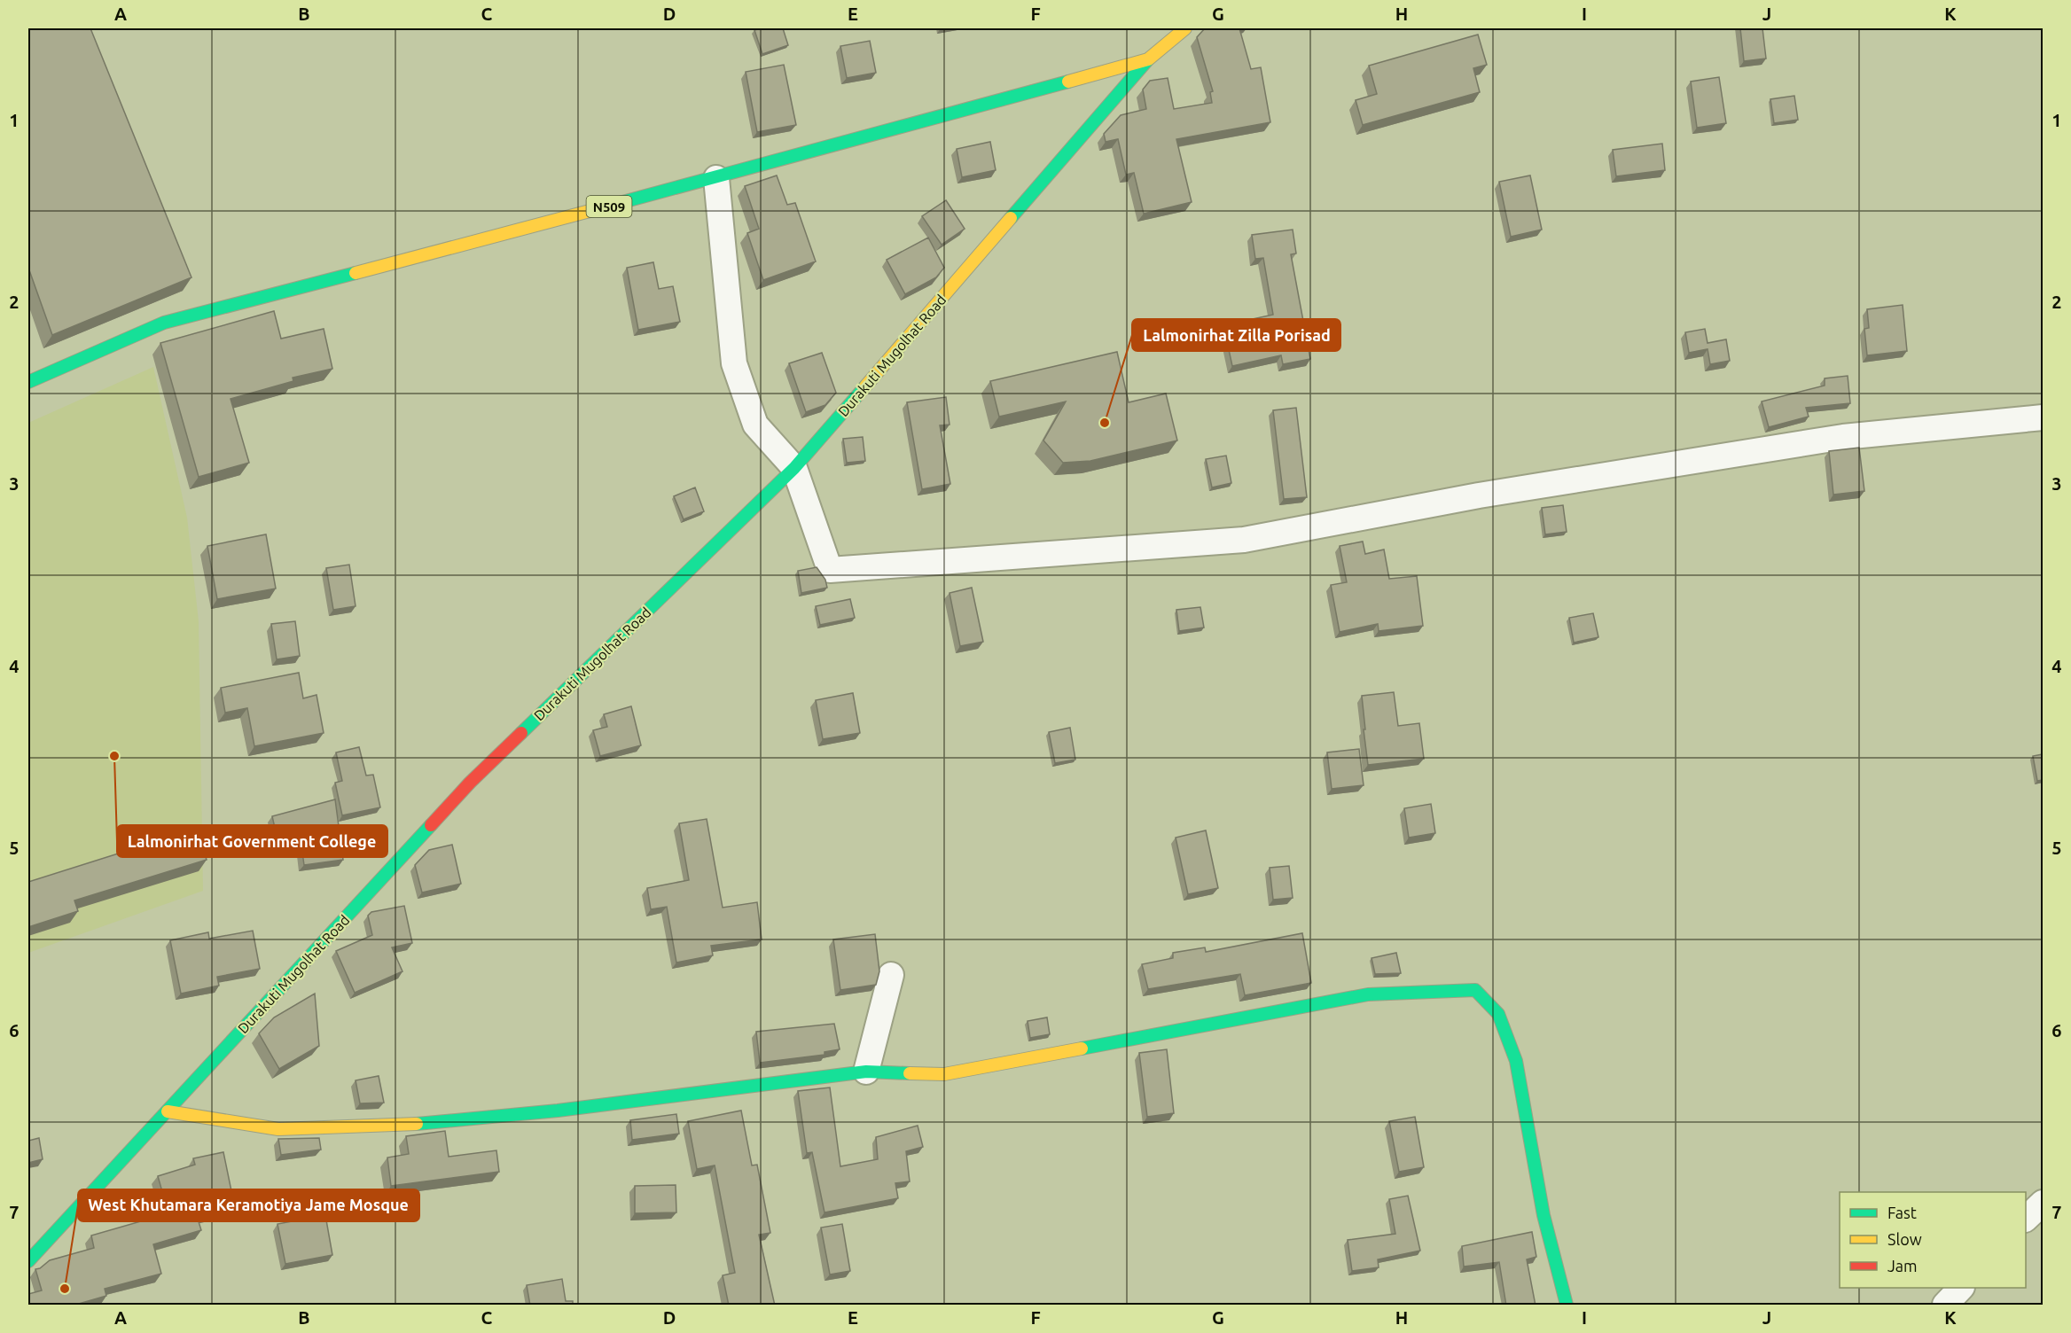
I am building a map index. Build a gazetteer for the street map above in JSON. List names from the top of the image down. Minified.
{"streets":{"main road":["N509","Durakuti Mugolhat Road"]},"crossings":[["N509","Durakuti Mugolhat Road"]],"places":["Lalmonirhat Zilla Porisad","Lalmonirhat Government College","West Khutamara Keramotiya Jame Mosque"],"legend":["Fast","Slow","Jam"],"grid":{"columns":["A","B","C","D","E","F","G","H","I","J","K"],"rows":["1","2","3","4","5","6","7"]}}
